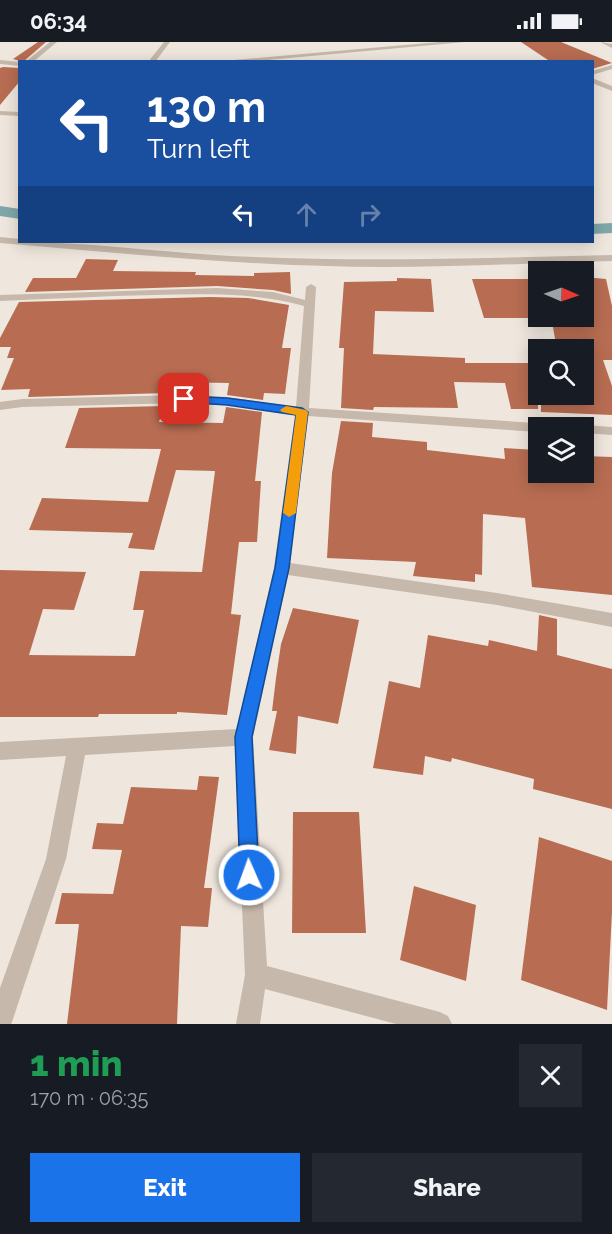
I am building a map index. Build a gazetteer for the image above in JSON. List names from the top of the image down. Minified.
{"north":"right","page":{"status":"06:34","turn":["130 m","Turn left"],"heading":["1 min","170 m · 06:35"],"buttons":["Exit","Share"]}}
